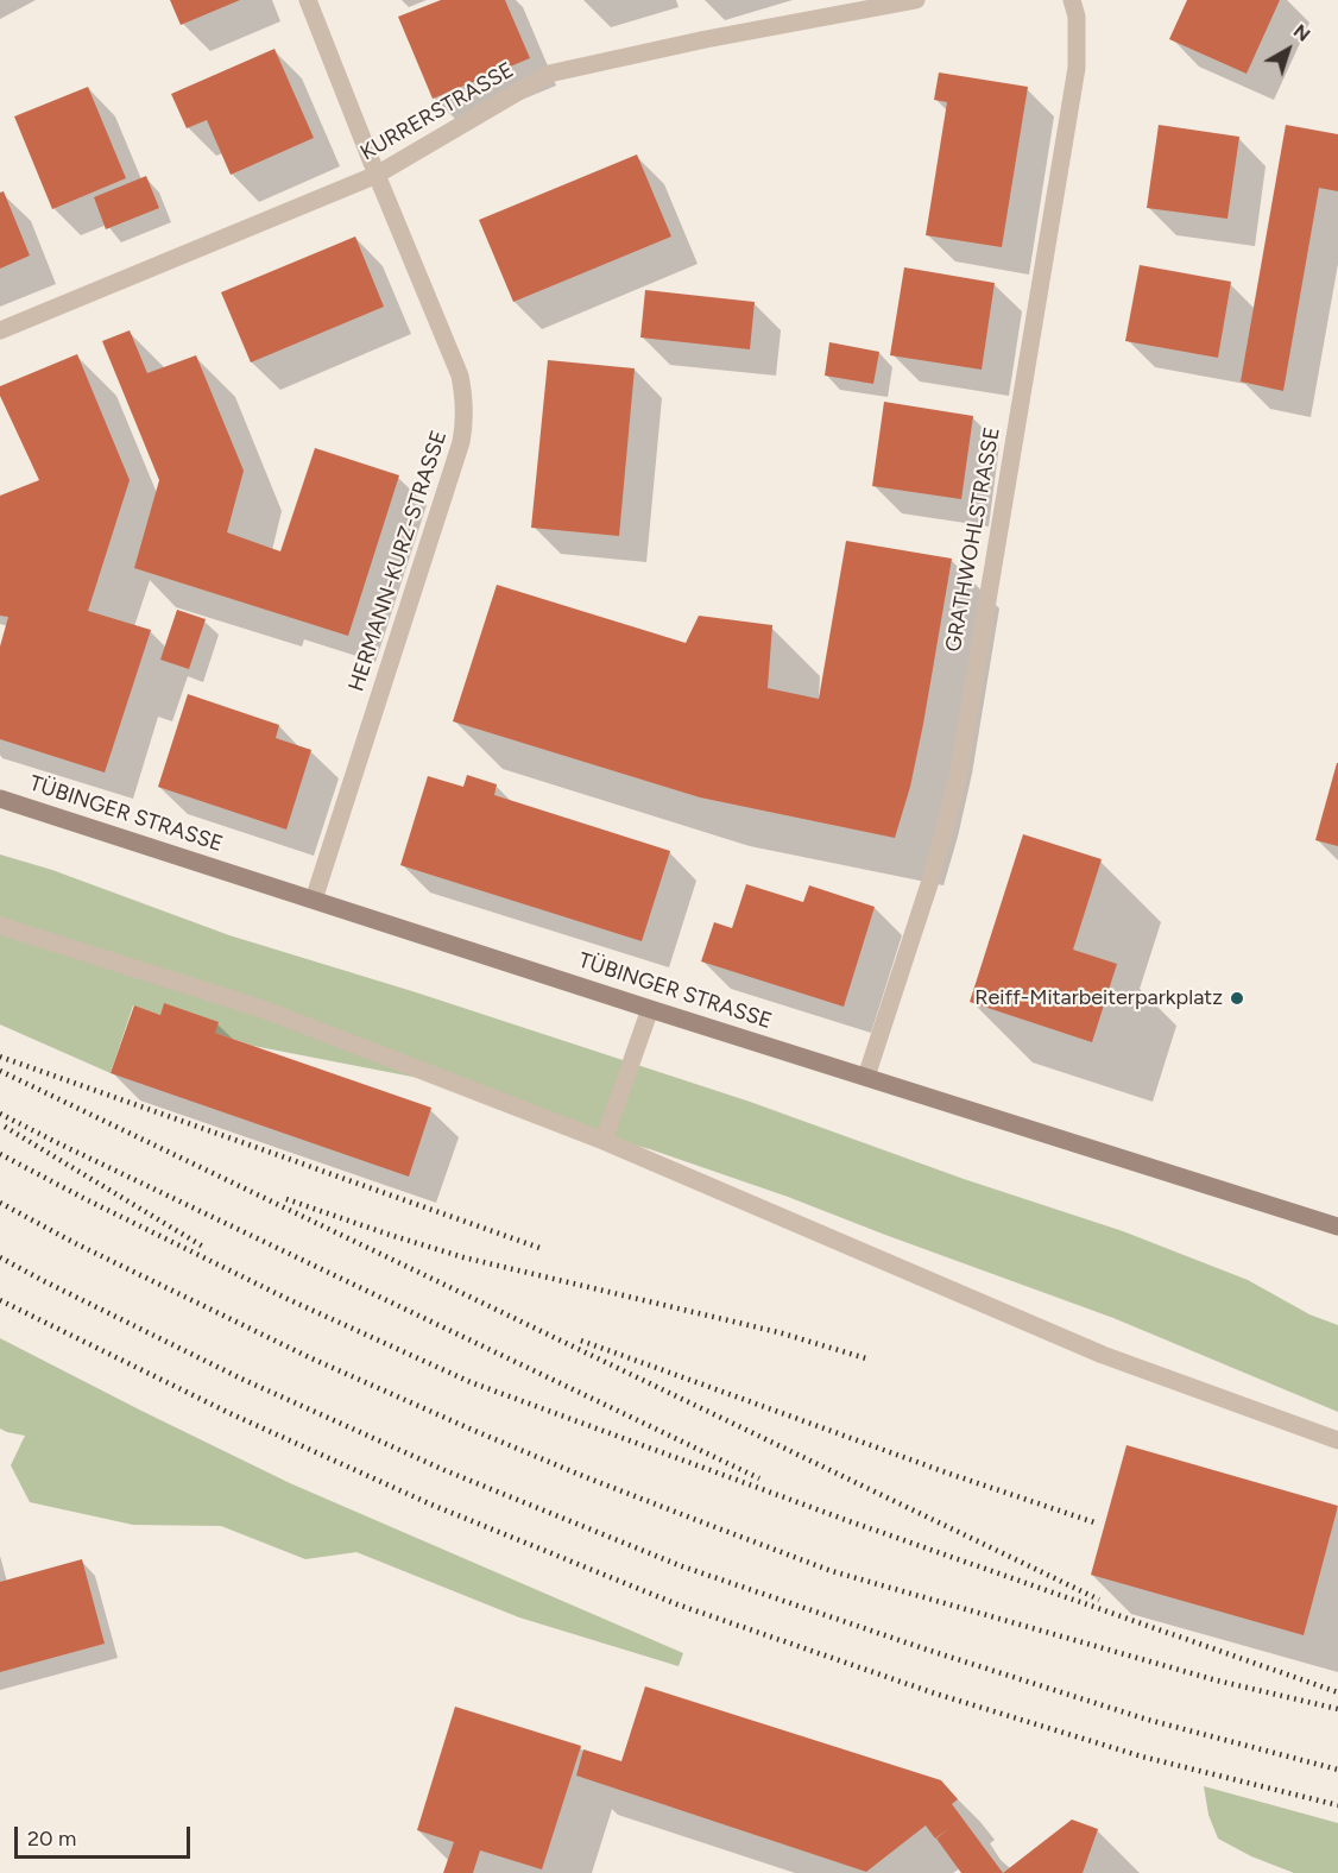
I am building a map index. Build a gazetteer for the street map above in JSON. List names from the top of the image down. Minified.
{"streets":{"street":["KURRERSTRASSE","GRATHWOHLSTRASSE","HERMANN-KURZ-STRASSE","TÜBINGER STRASSE"]},"crossings":[["KURRERSTRASSE","HERMANN-KURZ-STRASSE"],["GRATHWOHLSTRASSE","TÜBINGER STRASSE"],["HERMANN-KURZ-STRASSE","TÜBINGER STRASSE"]],"places":["Reiff-Mitarbeiterparkplatz"],"scale_bar":"20 m","north":"top right"}
